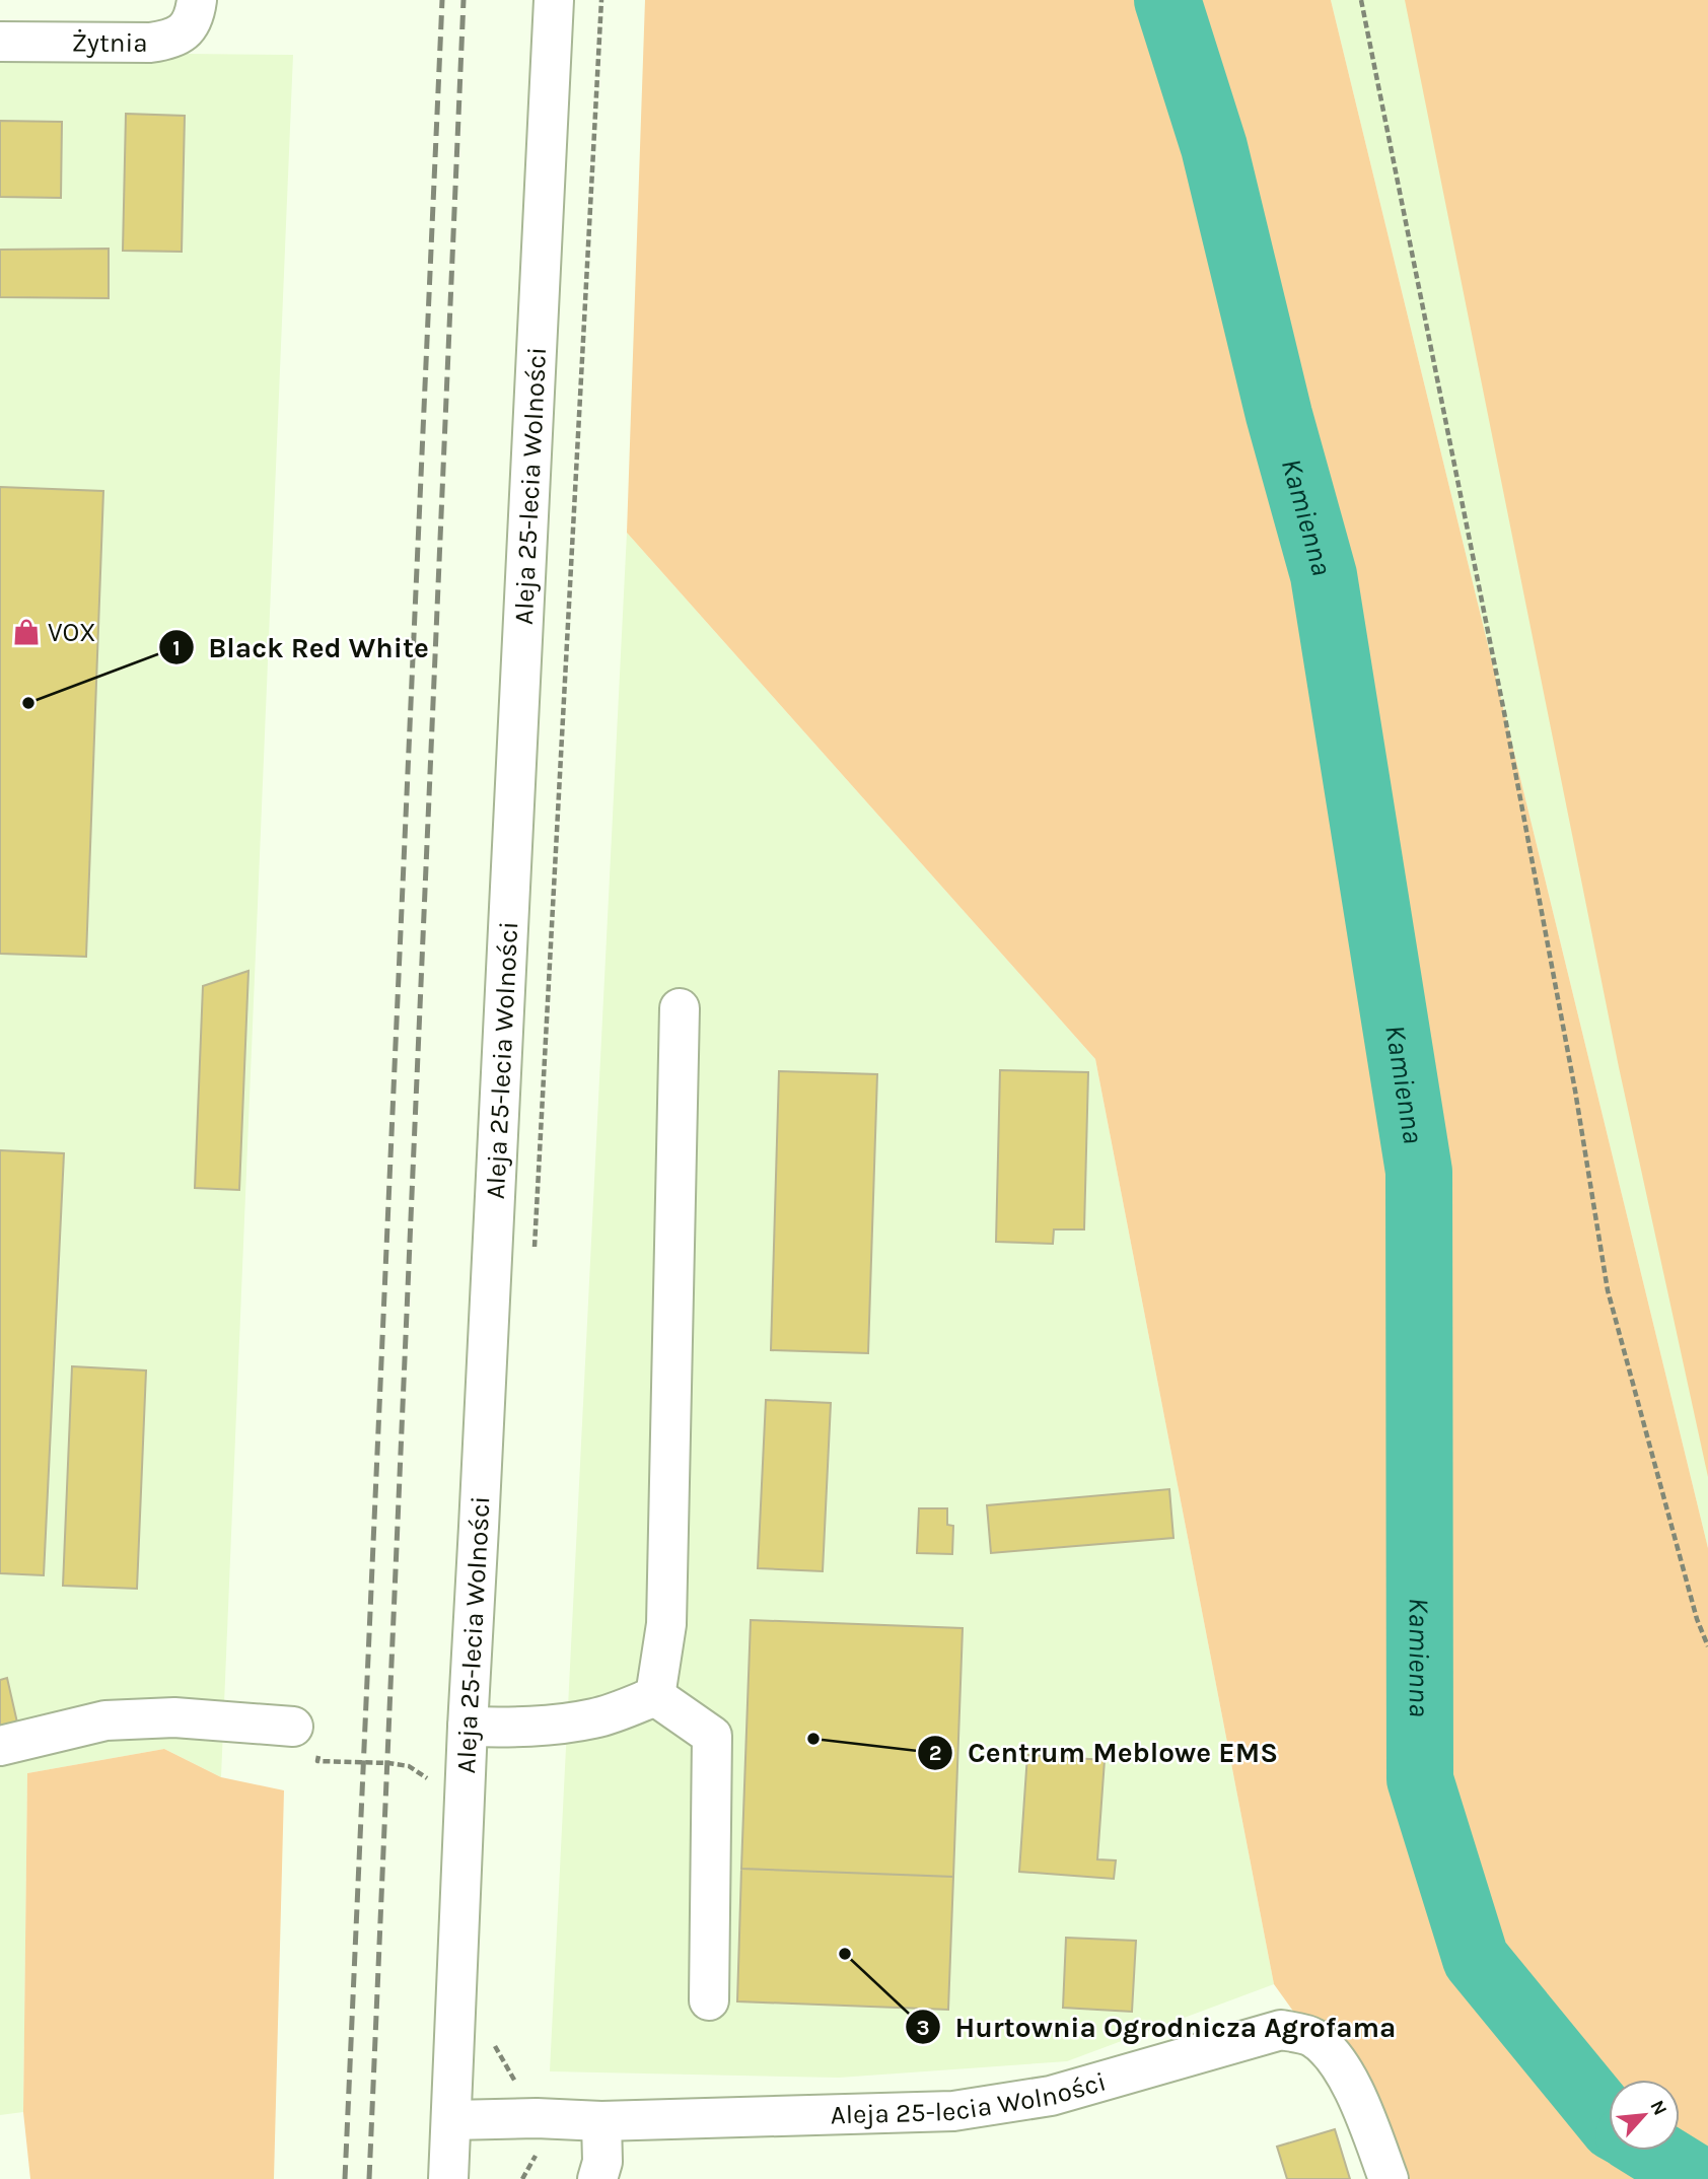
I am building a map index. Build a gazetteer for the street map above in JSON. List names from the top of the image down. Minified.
{"streets":{"main road":["Żytnia","Aleja 25-lecia Wolności"]},"water":["Kamienna"],"places":{"shop":["VOX"],"other":["Black Red White","Centrum Meblowe EMS","Hurtownia Ogrodnicza Agrofama"]},"north":"top right"}
